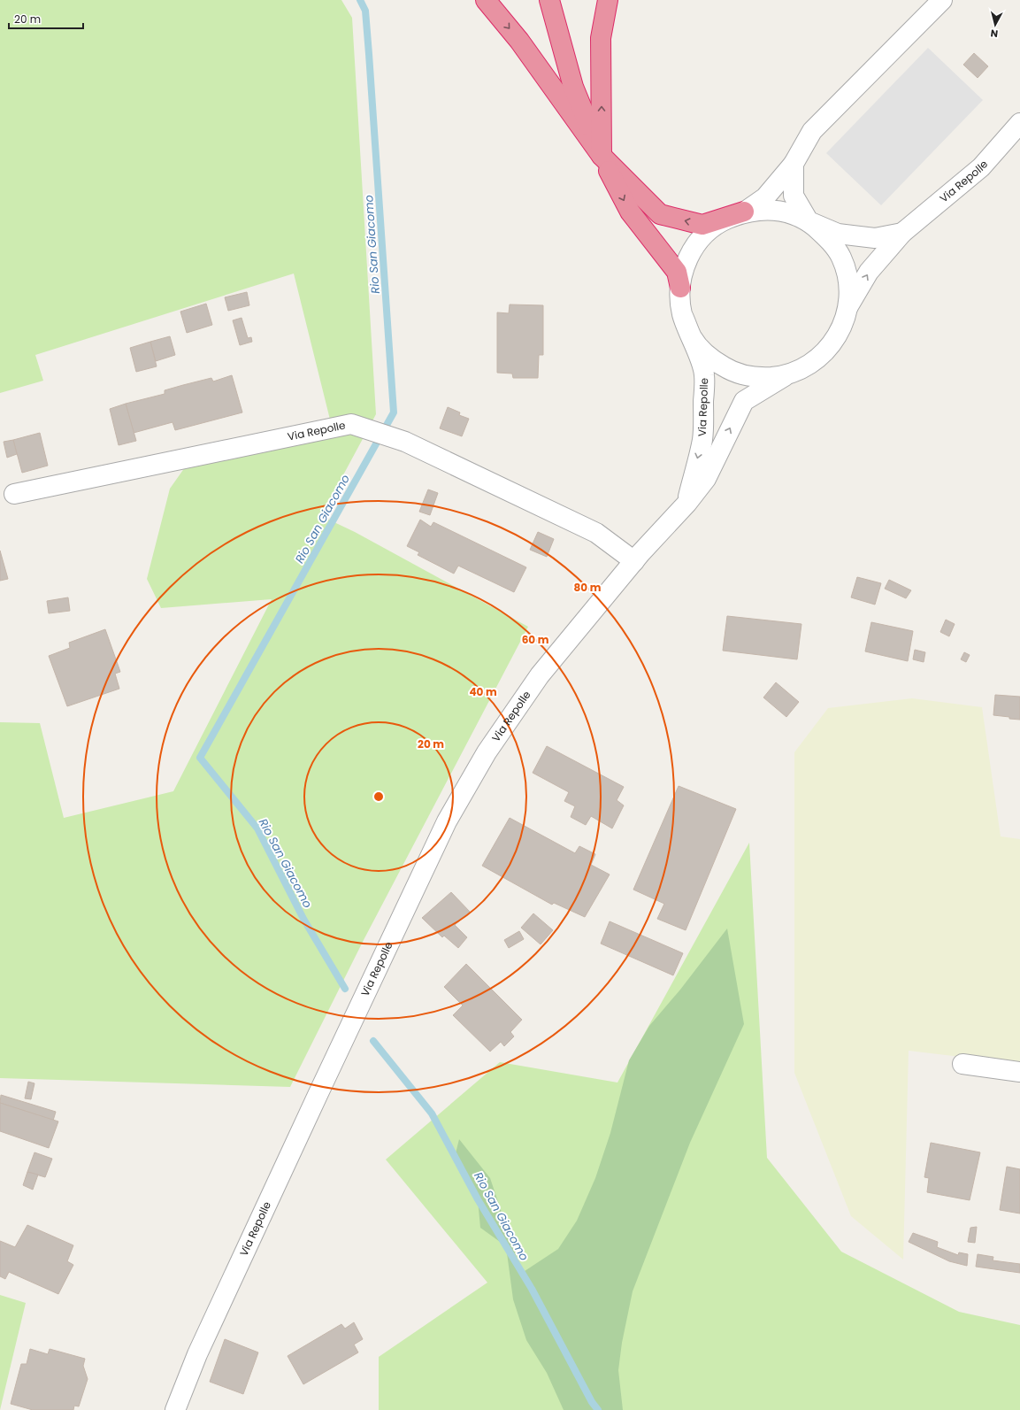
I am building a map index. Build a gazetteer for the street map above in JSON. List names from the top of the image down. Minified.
{"streets":{"street":["Via Repolle"]},"water":["Rio San Giacomo"],"scale_bar":"20 m","north":"bottom","rings":["80 m","60 m","40 m","20 m"]}
